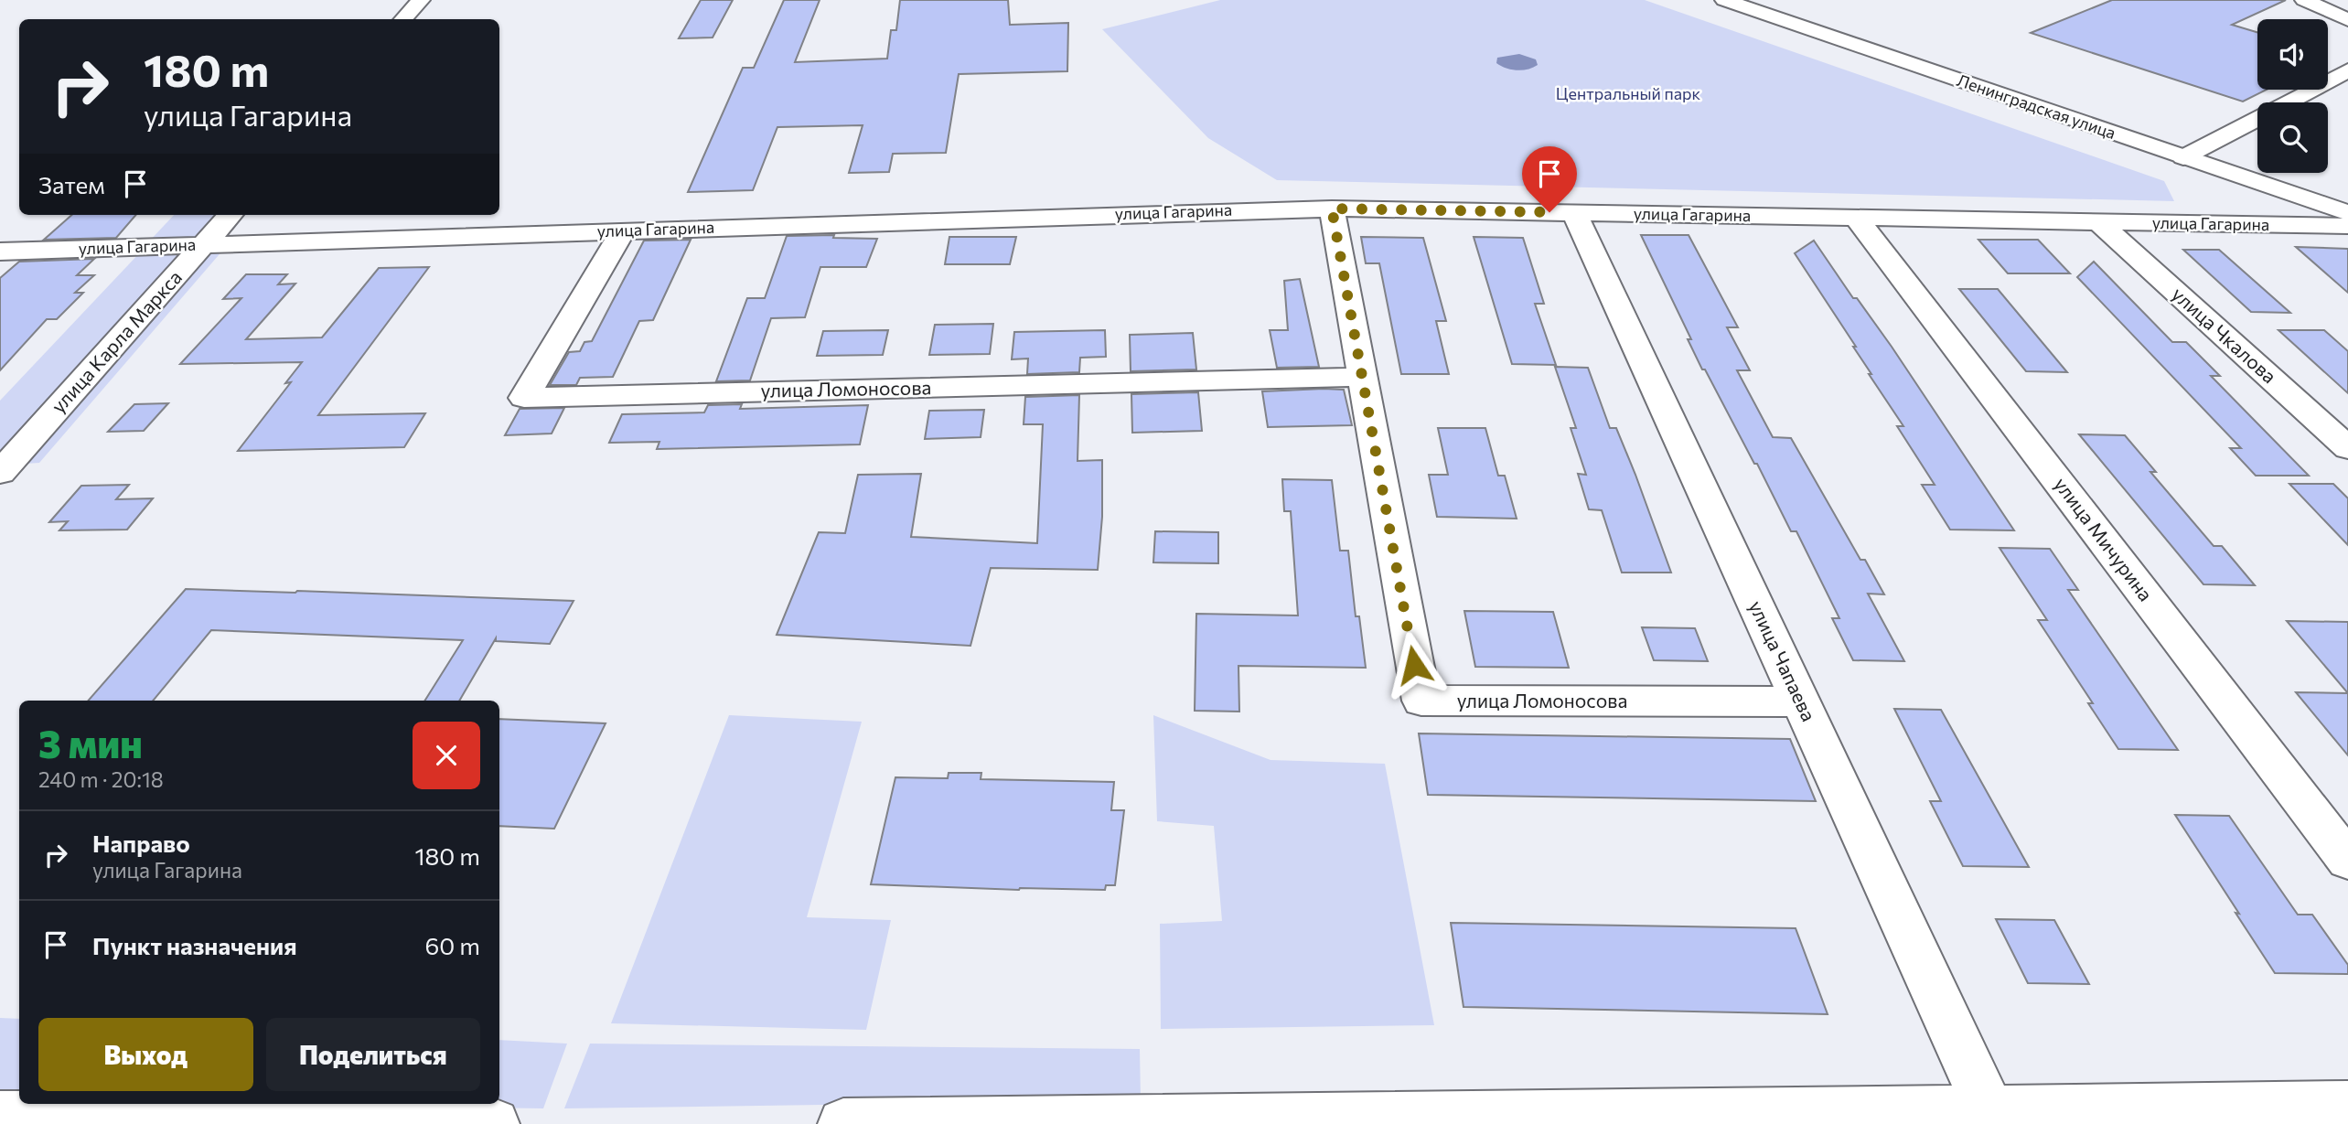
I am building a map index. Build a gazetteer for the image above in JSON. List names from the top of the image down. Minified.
{"streets":{"street":["Ленинградская улица","улица Гагарина","улица Чкалова","улица Карла Маркса","улица Ломоносова","улица Мичурина","улица Чапаева"]},"crossings":[["улица Гагарина","улица Чкалова"],["улица Гагарина","улица Карла Маркса"],["улица Гагарина","улица Ломоносова"],["улица Гагарина","улица Мичурина"],["улица Гагарина","улица Чапаева"],["улица Ломоносова","улица Чапаева"]],"parks":["Центральный парк"],"page":{"turn":["180 m","улица Гагарина"],"then":"Затем","heading":["3 мин","240 m · 20:18"],"list":[{"name":"Направо","note":"улица Гагарина","value":"180 m"},{"name":"Пункт назначения","value":"60 m"}],"buttons":["Выход","Поделиться"]}}
